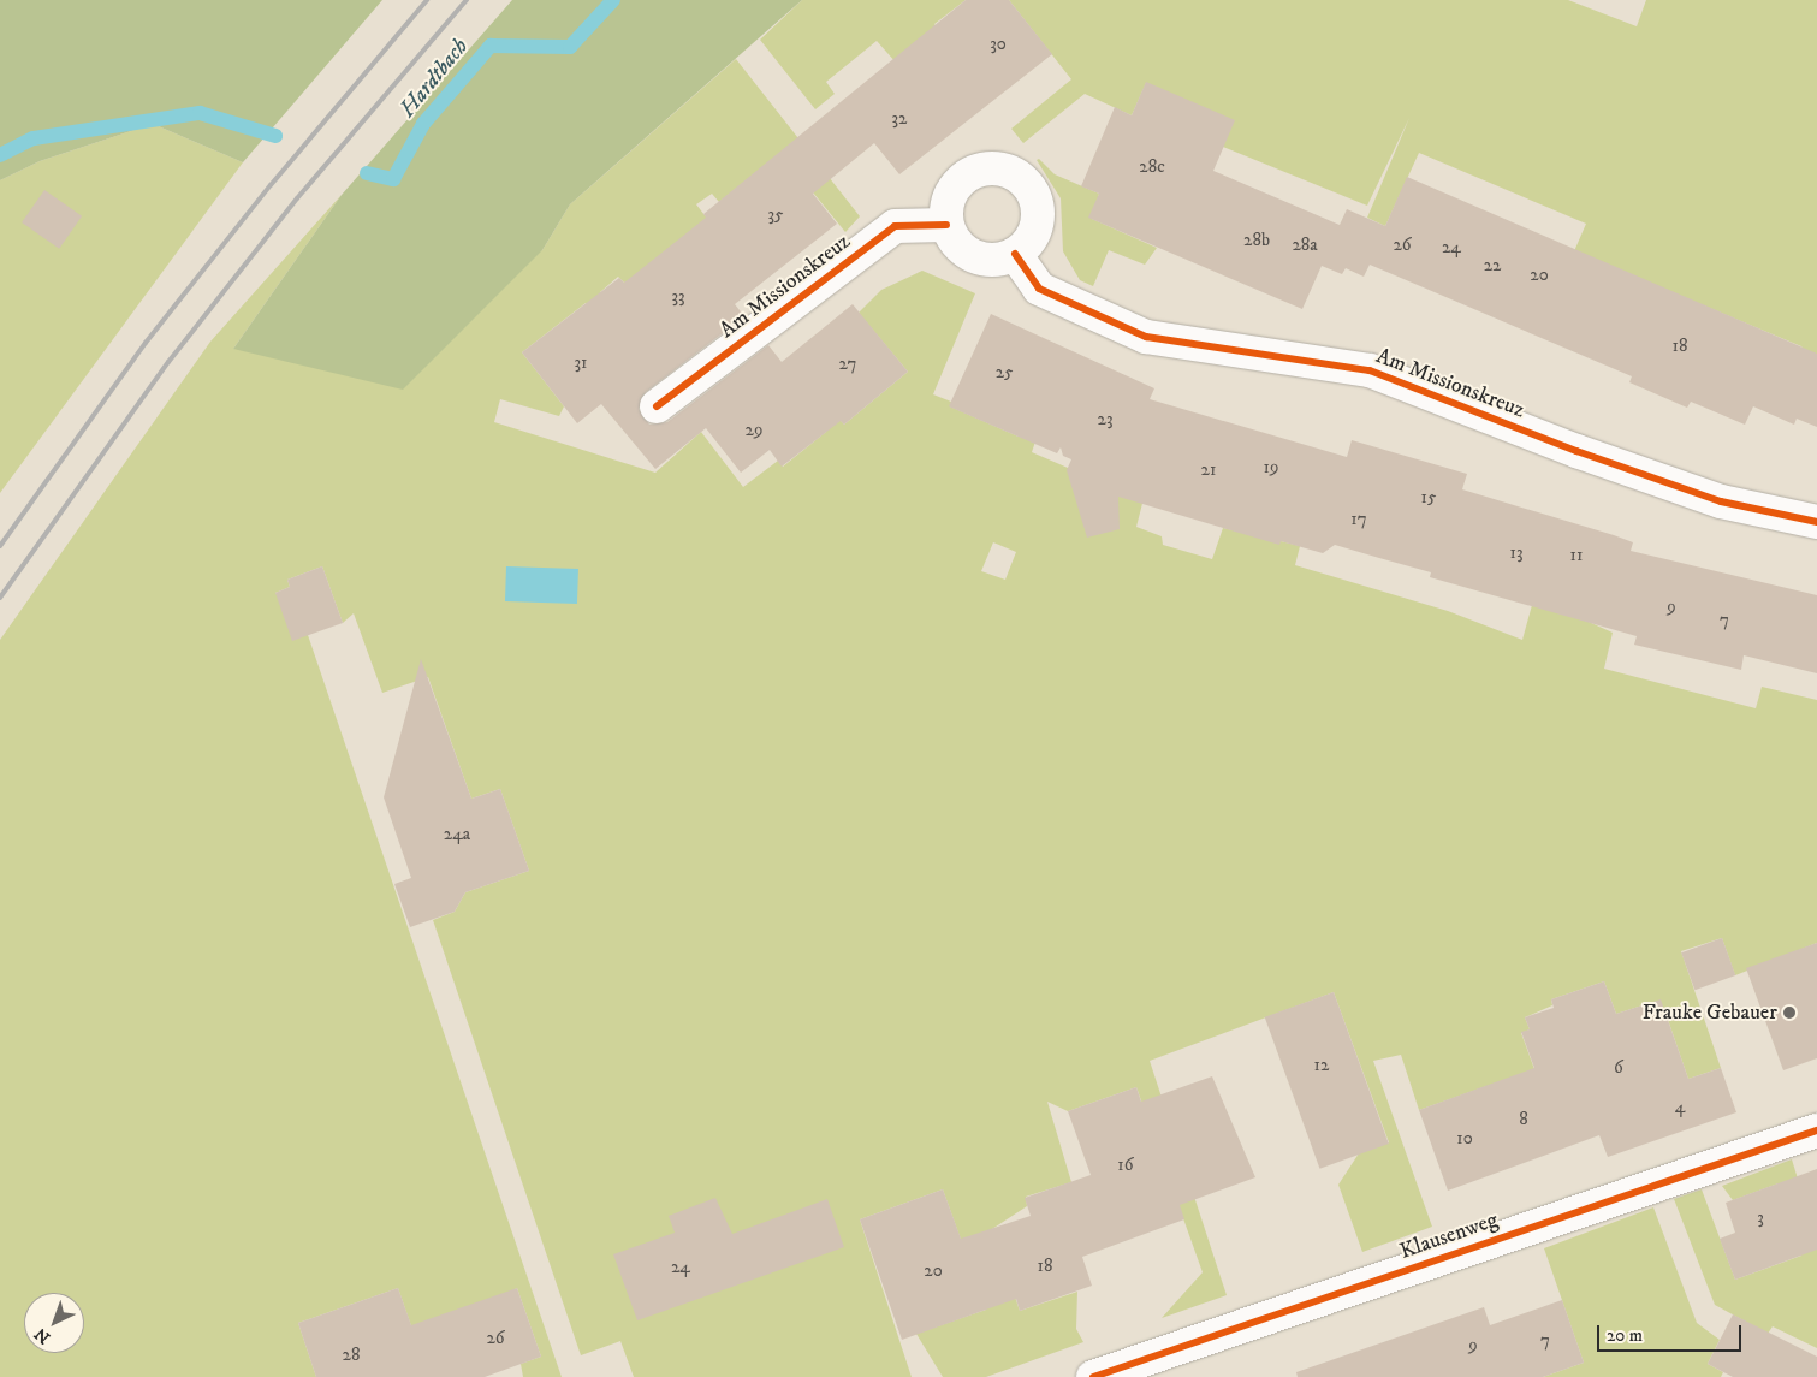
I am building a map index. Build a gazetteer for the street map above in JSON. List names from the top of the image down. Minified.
{"streets":{"street":["Am Missionskreuz","Klausenweg"]},"water":["Hardtbach"],"places":["Frauke Gebauer"],"house_numbers":["30","32","28c","35","28b","28a","26","24","22","20","33","18","31","27","25","23","29","19","21","15","17","13","11","9","7","24a","12","6","4","8","10","16","3","18","24","20","26","7","9","28"],"scale_bar":"20 m","north":"bottom left"}
